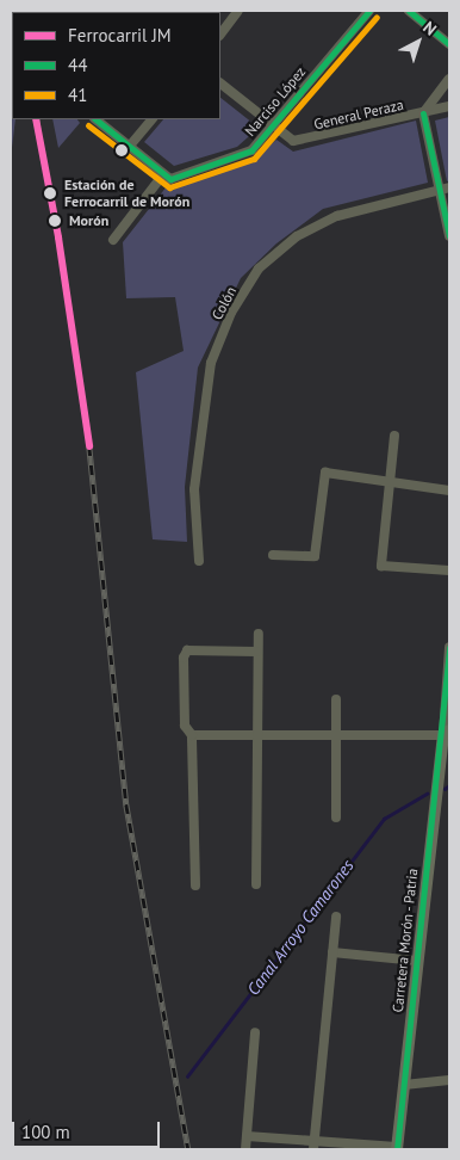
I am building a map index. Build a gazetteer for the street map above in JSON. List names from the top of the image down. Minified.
{"streets":{"main road":["Carretera Morón - Patria"],"street":["Narciso López","General Peraza","Colón"]},"crossings":[["Narciso López","General Peraza"]],"water":["Canal Arroyo Camarones"],"places":["Estación de Ferrocarril de Morón","Morón"],"lines":["transit line 44","transit line 41","rail line JM"],"legend":["Ferrocarril JM","44","41"],"scale_bar":"100 m","north":"top right"}
